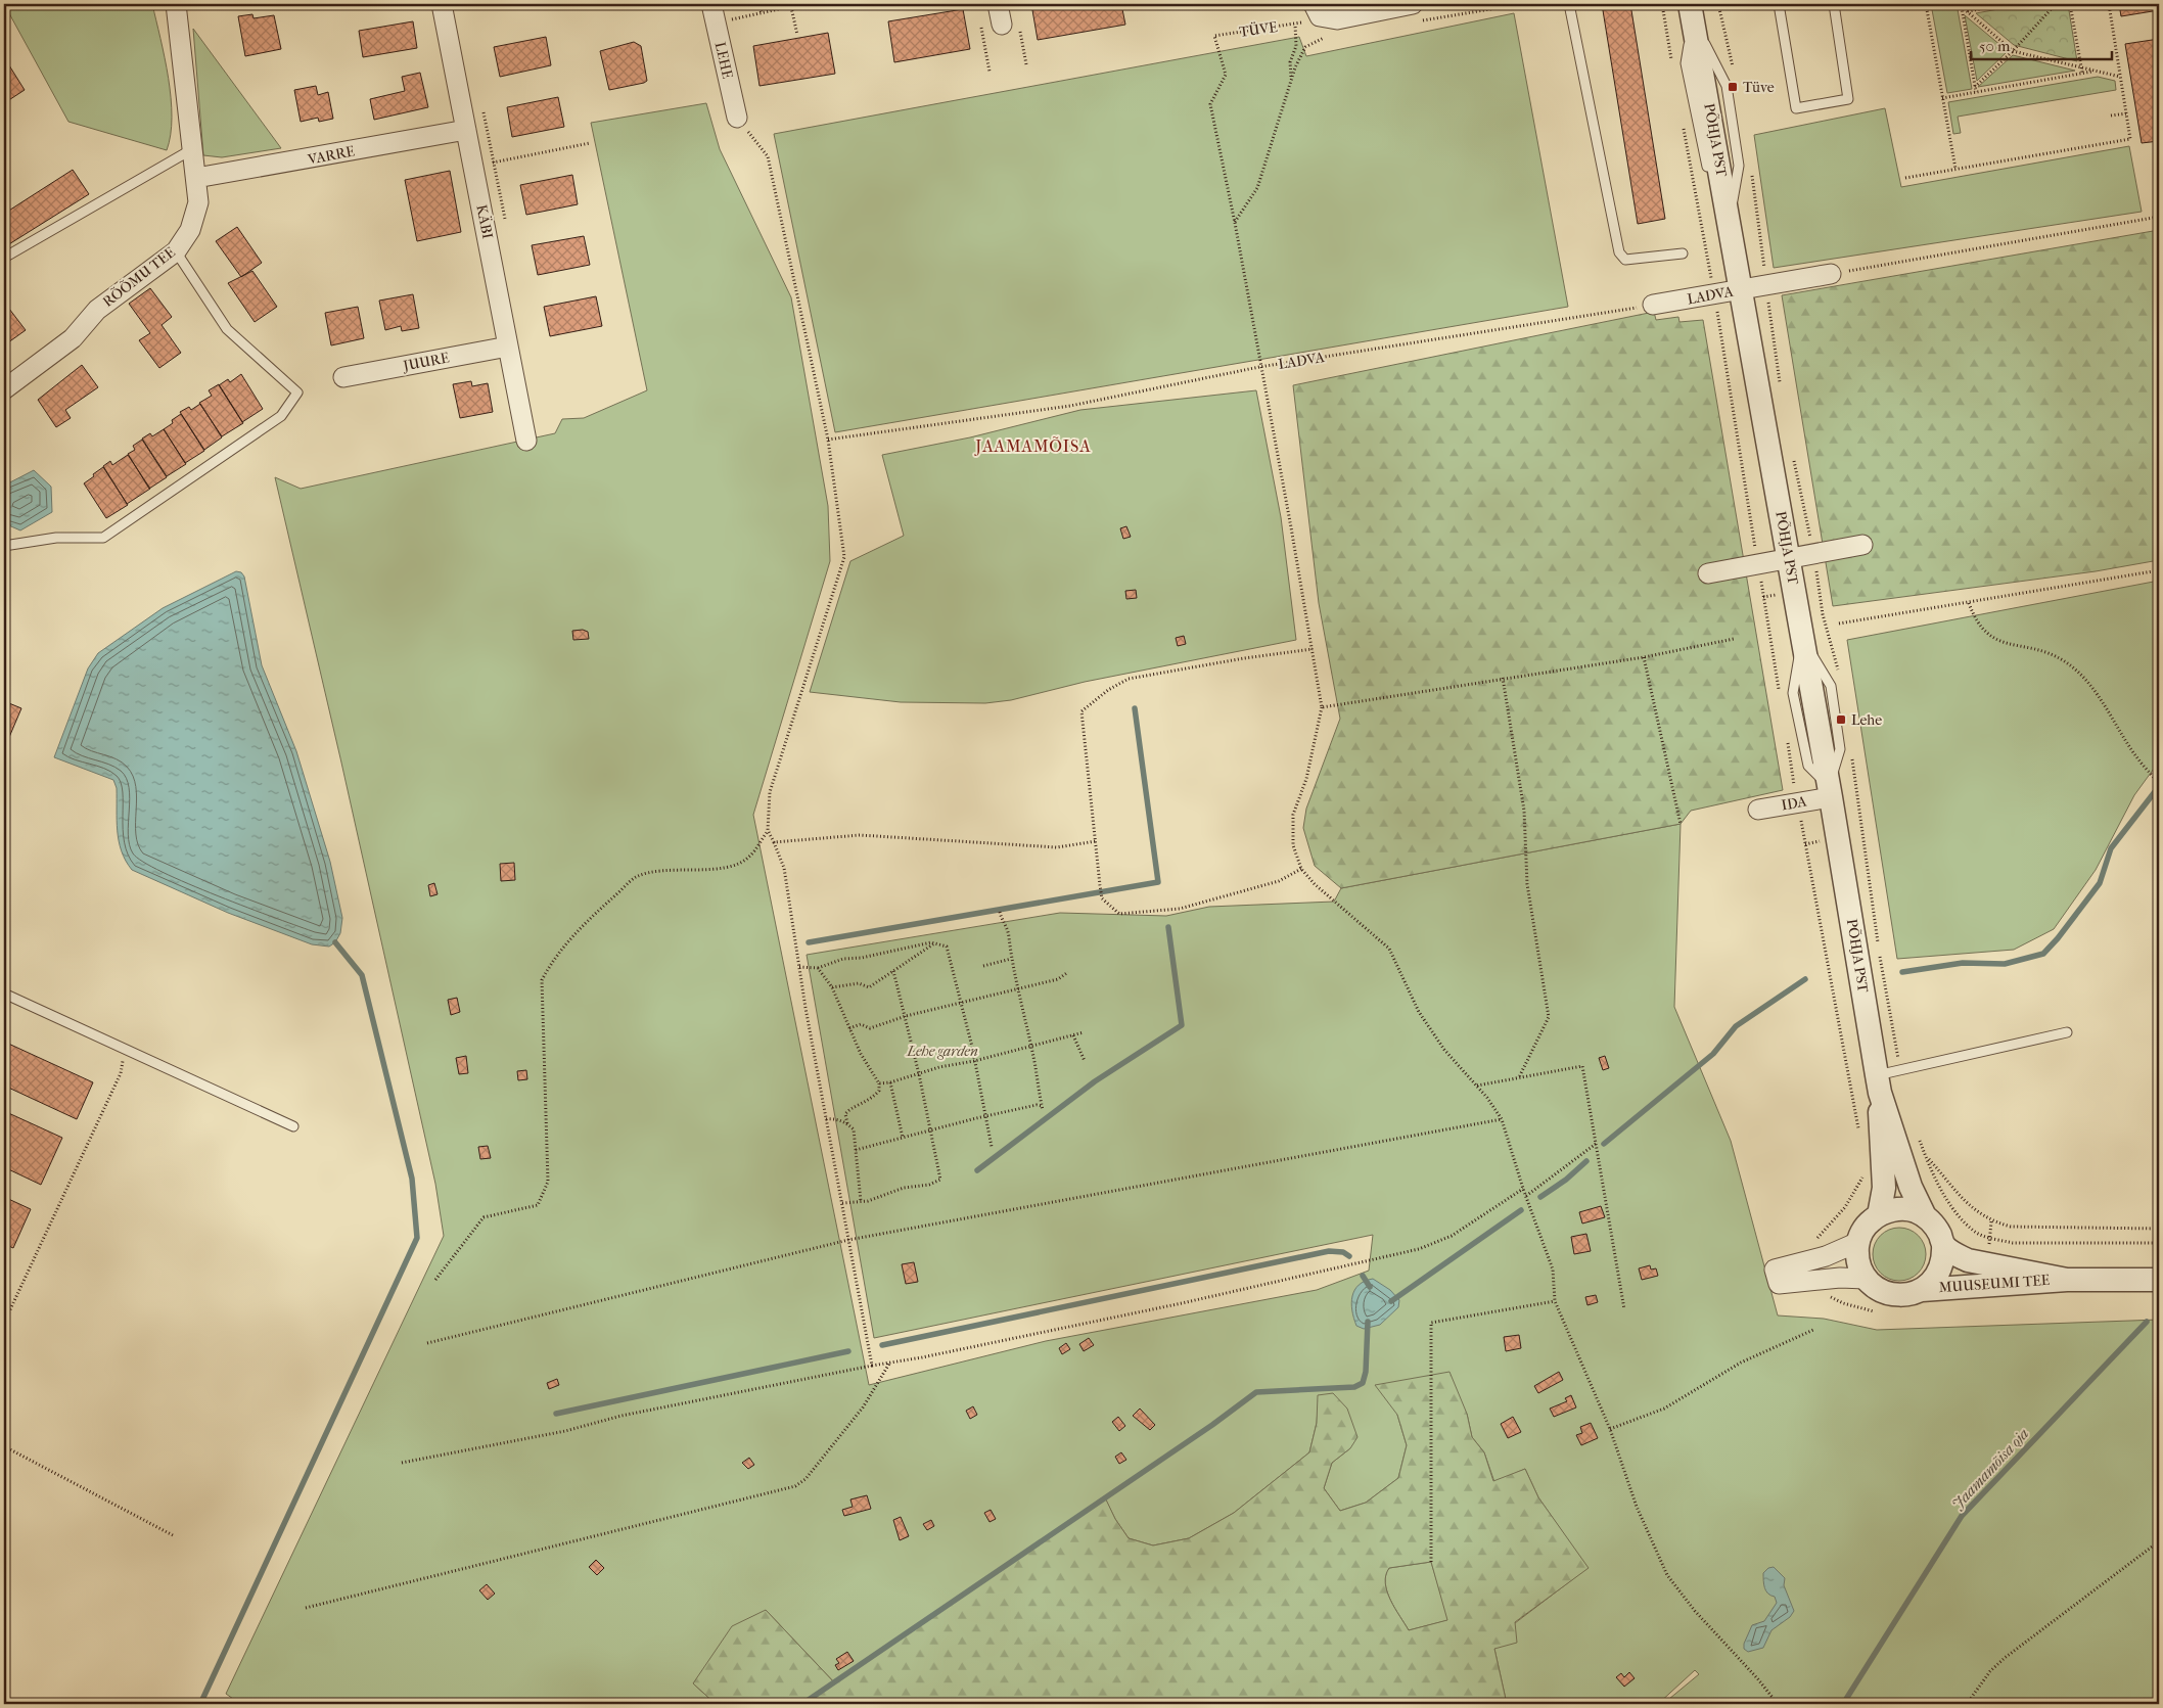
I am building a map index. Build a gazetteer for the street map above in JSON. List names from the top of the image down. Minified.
{"streets":{"street":["LEHE","PÕHJA PST","VARRE","KÄBI","RÕÕMU TEE","LADVA","JUURE","IDA","MUUSEUMI TEE"],"path":["TÜVE"]},"crossings":[["PÕHJA PST","LADVA"],["PÕHJA PST","IDA"],["PÕHJA PST","MUUSEUMI TEE"],["VARRE","KÄBI"],["VARRE","RÕÕMU TEE"],["KÄBI","JUURE"]],"districts":["JAAMAMÕISA"],"water":["Jaamamõisa oja"],"parks":["Lehe garden"],"places":{"transit":["Tüve","Lehe"]},"scale_bar":"50 m"}
